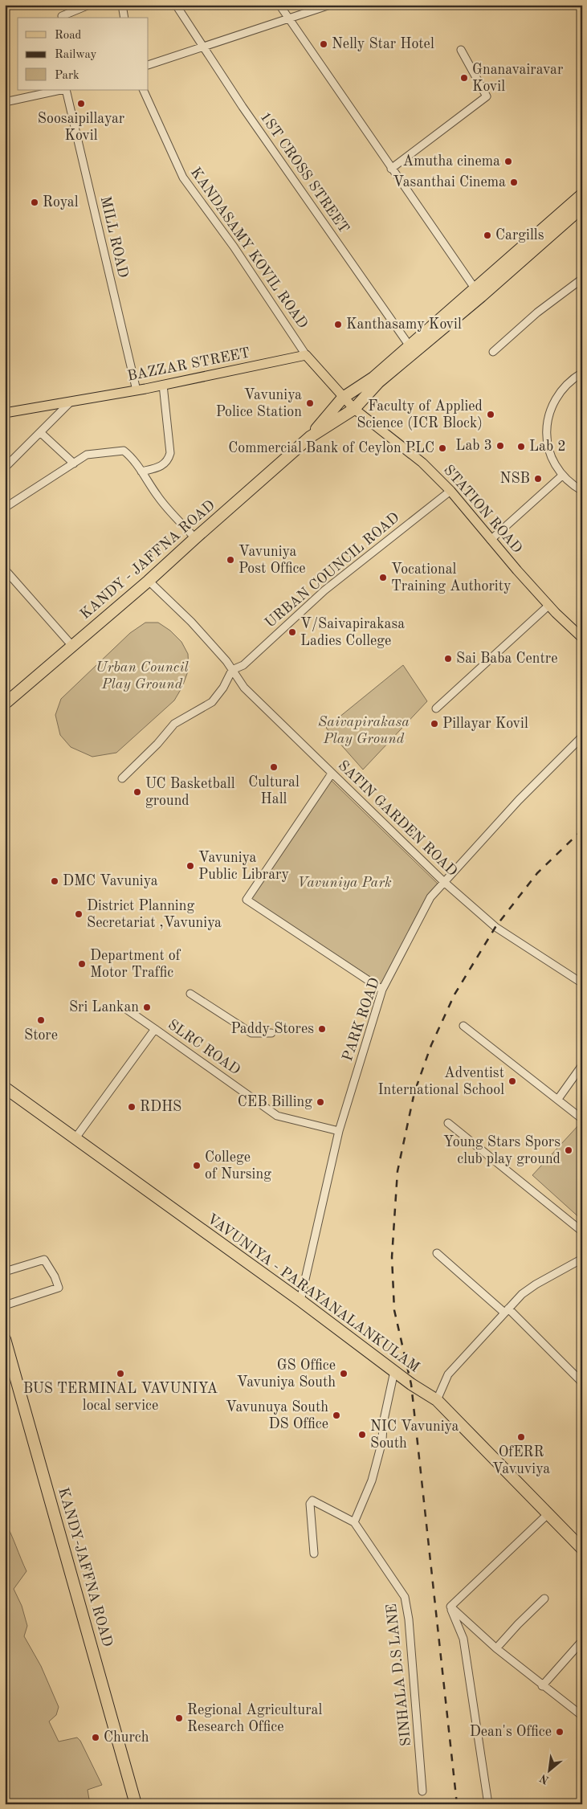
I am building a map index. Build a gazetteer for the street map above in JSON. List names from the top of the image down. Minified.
{"streets":{"highway":["KANDY - JAFFNA ROAD","VAVUNIYA - PARAYANALANKULAM","KANDY-JAFFNA ROAD"],"main road":["BAZZAR STREET","STATION ROAD"],"street":["1ST CROSS STREET","MILL ROAD","KANDASAMY KOVIL ROAD","URBAN COUNCIL ROAD","SATIN GARDEN ROAD","PARK ROAD","SLRC ROAD","SINHALA D.S LANE"]},"crossings":[["1ST CROSS STREET","KANDY - JAFFNA ROAD"],["MILL ROAD","BAZZAR STREET"],["KANDASAMY KOVIL ROAD","BAZZAR STREET"],["STATION ROAD","KANDY - JAFFNA ROAD"],["STATION ROAD","URBAN COUNCIL ROAD"],["KANDY - JAFFNA ROAD","SATIN GARDEN ROAD"],["URBAN COUNCIL ROAD","SATIN GARDEN ROAD"],["SATIN GARDEN ROAD","PARK ROAD"],["PARK ROAD","SLRC ROAD"],["PARK ROAD","VAVUNIYA - PARAYANALANKULAM"],["SLRC ROAD","VAVUNIYA - PARAYANALANKULAM"]],"parks":["Urban Council Play Ground","Saivapirakasa Play Ground","Vavuniya Park"],"places":["Nelly Star Hotel","Gnanavairavar Kovil","Soosaipillayar Kovil","Amutha cinema","Vasanthai Cinema","Royal","Cargills","Kanthasamy Kovil","Vavuniya Police Station","Faculty of Applied Science (ICR Block)","Lab 3","Lab 2","Commercial Bank of Ceylon PLC","NSB","Vavuniya Post Office","Vocational Training Authority","V/Saivapirakasa Ladies College","Sai Baba Centre","Pillayar Kovil","Cultural Hall","UC Basketball ground","Vavuniya Public Library","DMC Vavuniya","District Planning Secretariat ,Vavuniya","Department of Motor Traffic","Sri Lankan","Store","Paddy Stores","Adventist International School","CEB Billing","RDHS","Young Stars Spors club play ground","College of Nursing","BUS TERMINAL VAVUNIYA local service","GS Office Vavuniya South","Vavunuya South DS Office","NIC Vavuniya South","OfERR Vavuviya","Regional Agricultural Research Office","Dean's Office","Church"],"legend":["Road","Railway","Park"],"north":"bottom left"}
